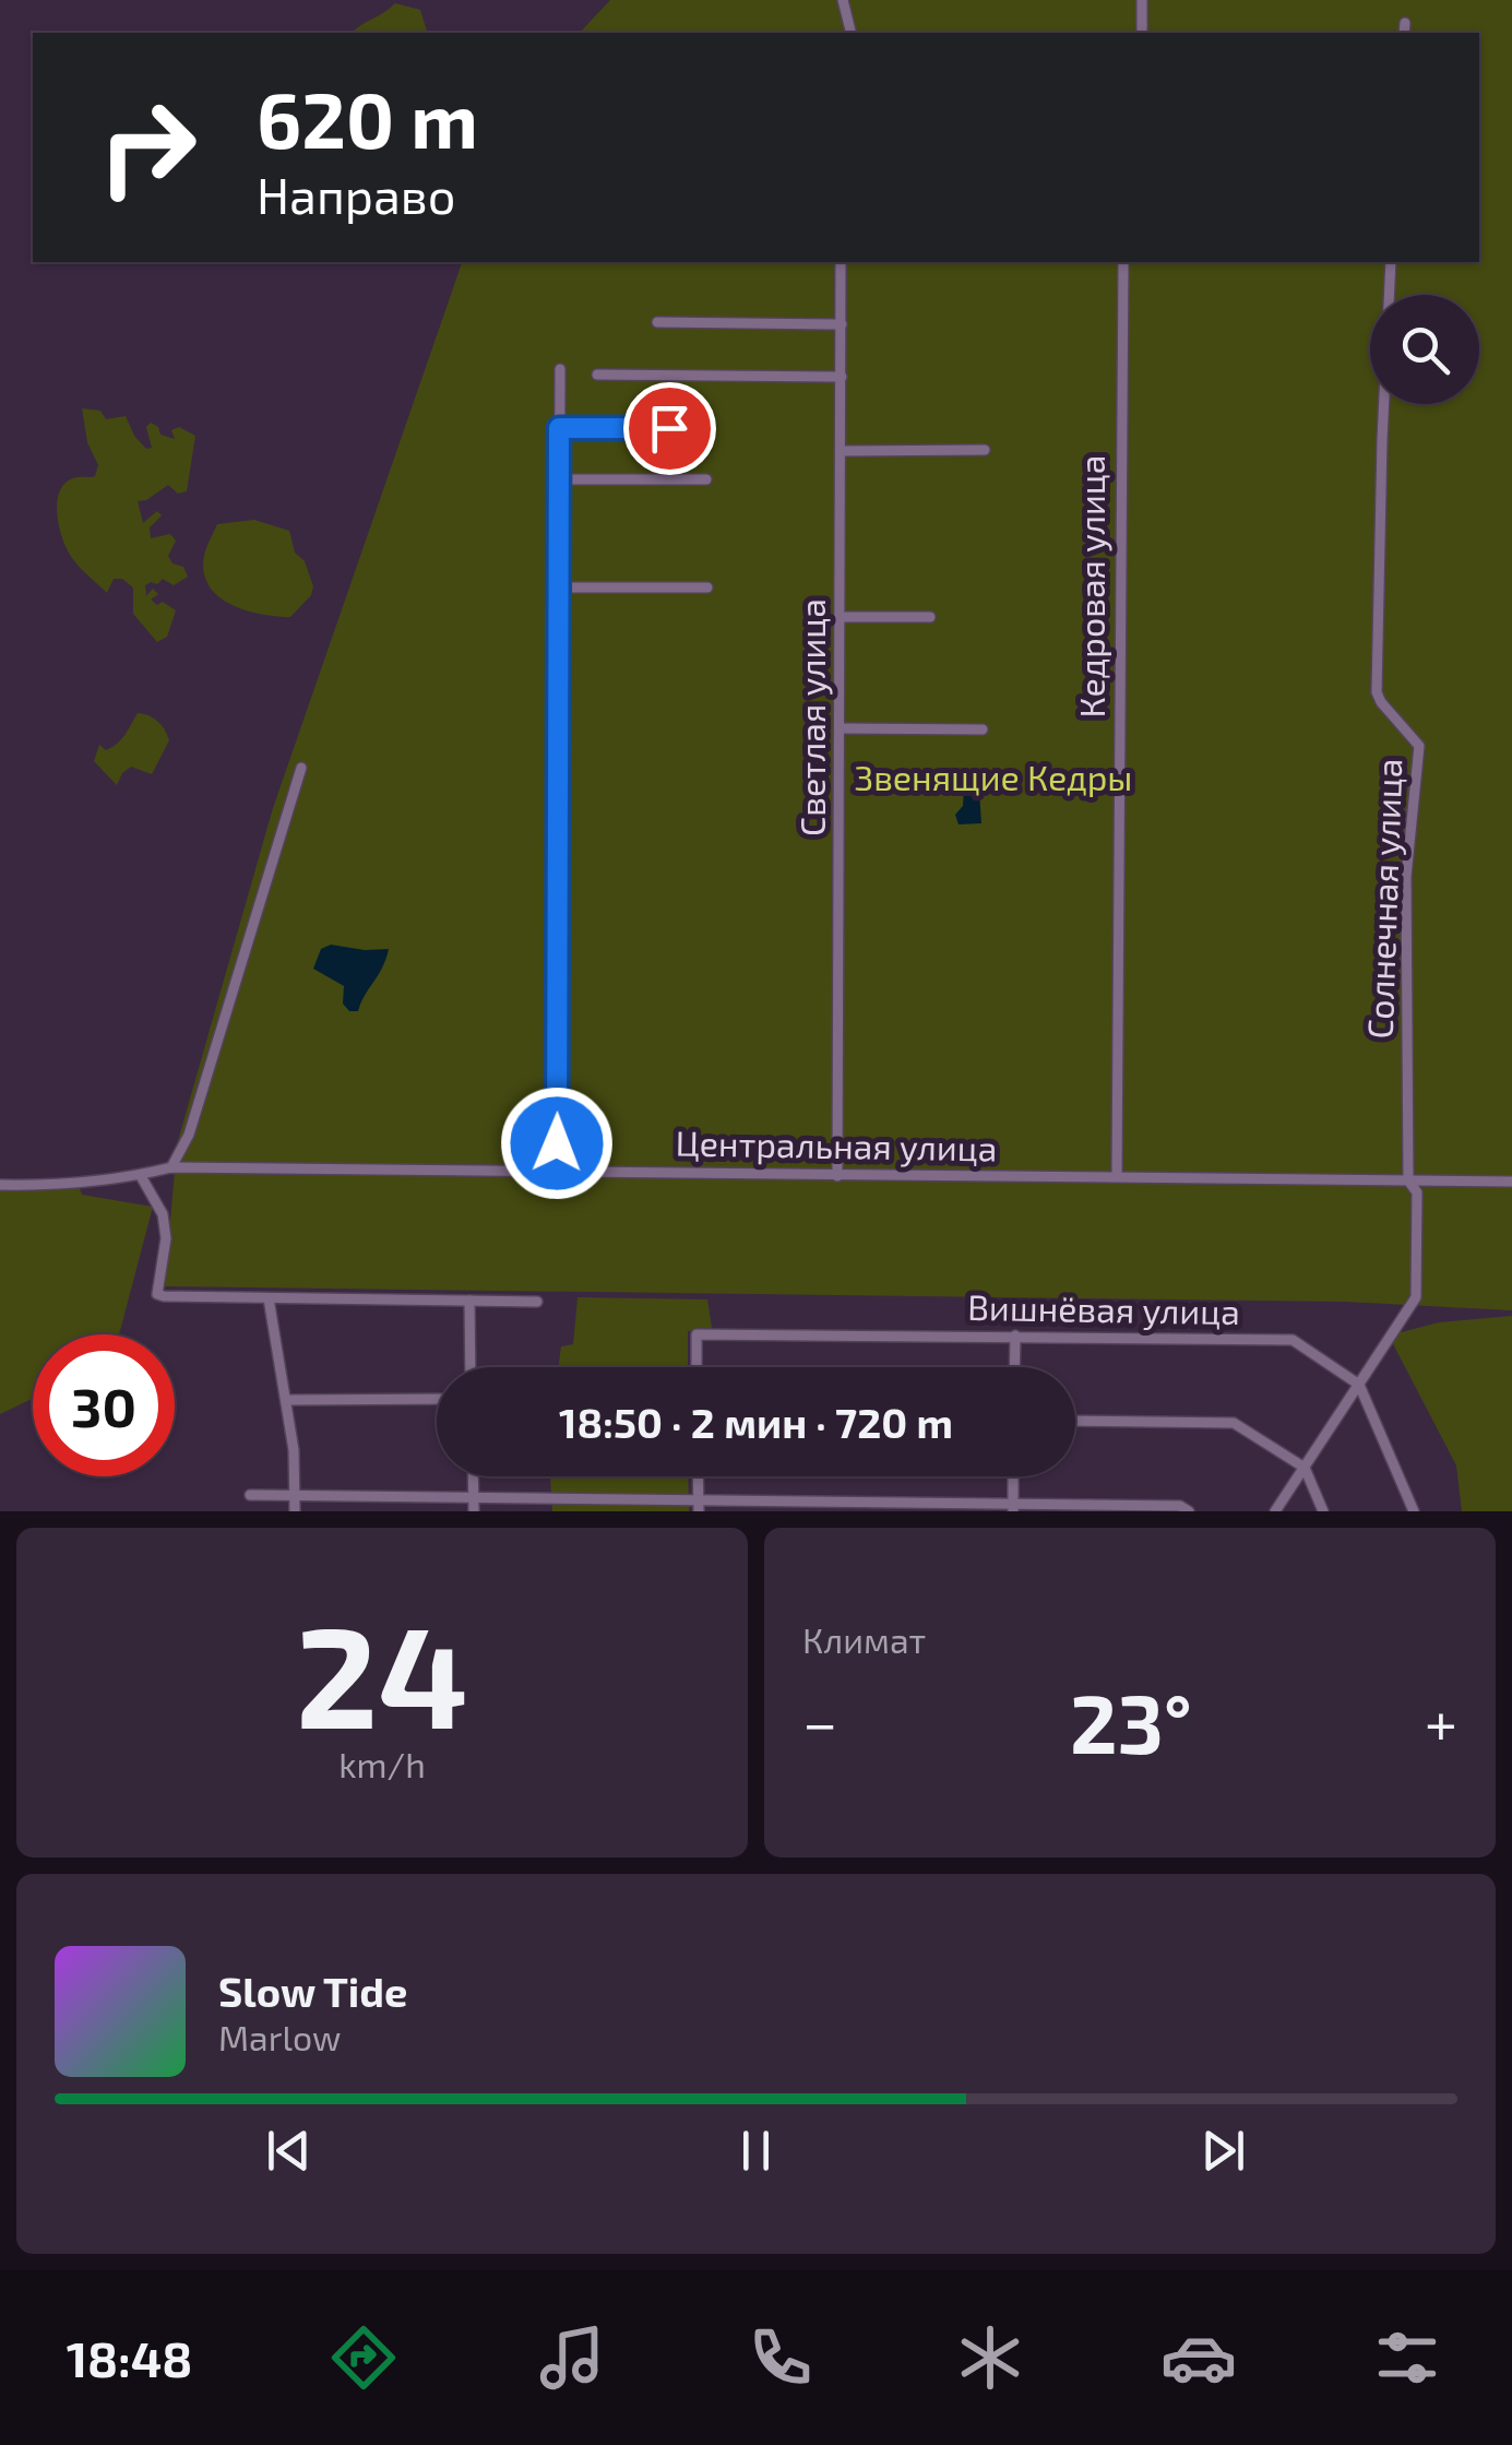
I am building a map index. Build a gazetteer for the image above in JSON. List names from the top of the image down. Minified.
{"streets":{"street":["Кедровая улица","Светлая улица","Солнечная улица","Центральная улица","Вишнёвая улица"]},"crossings":[["Кедровая улица","Центральная улица"],["Светлая улица","Центральная улица"],["Солнечная улица","Центральная улица"],["Солнечная улица","Вишнёвая улица"]],"parks":["Звенящие Кедры"],"page":{"turn":["620 m","Направо"],"limit":"30","trip":"18:50 · 2 мин · 720 m","tile":[["24","km/h"],"Климат"],"heat":["−","23°","+"],"song":["Slow Tide","Marlow"],"tabs":"18:48"}}
